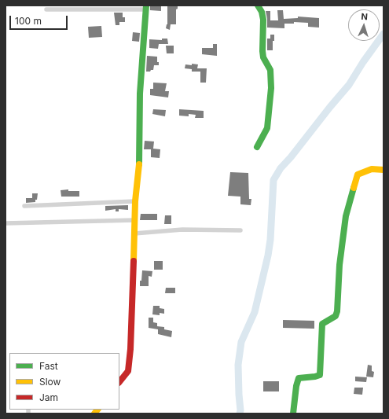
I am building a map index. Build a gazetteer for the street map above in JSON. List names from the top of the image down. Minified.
{"legend":["Fast","Slow","Jam"],"scale_bar":"100 m","north":"top"}
